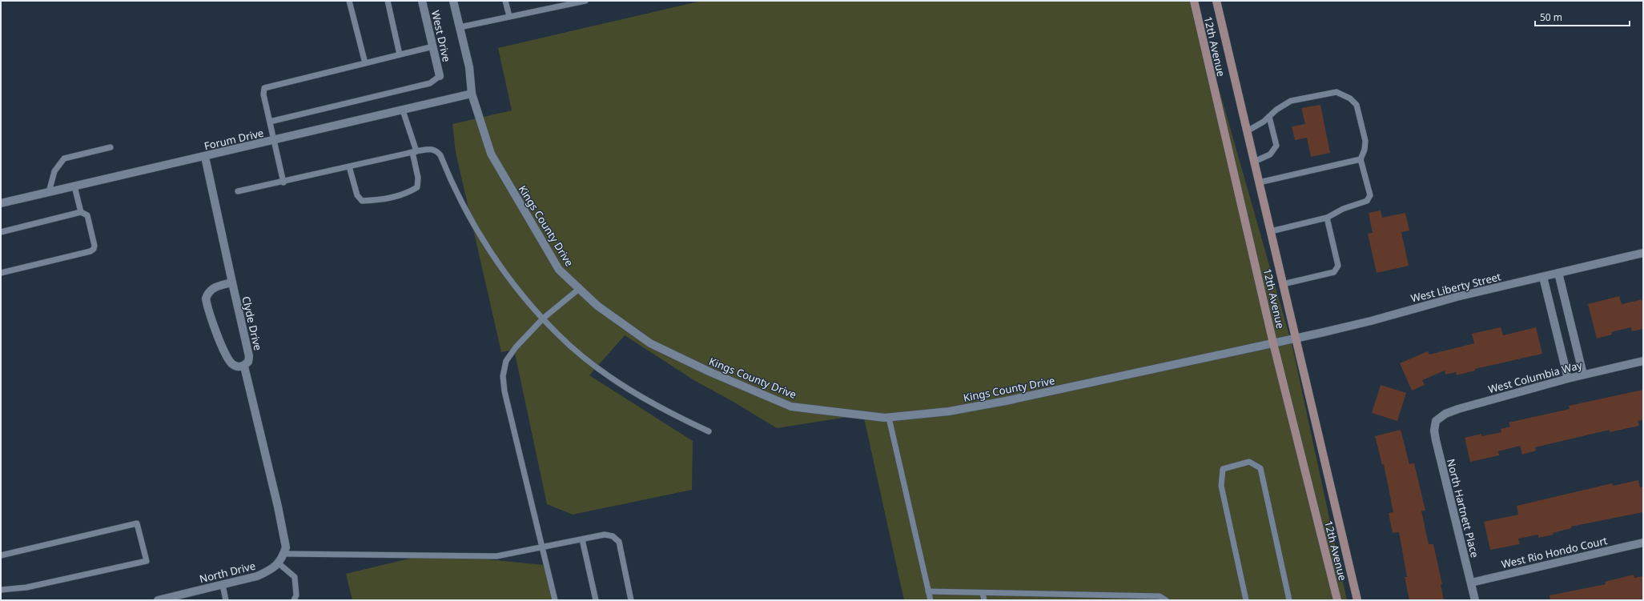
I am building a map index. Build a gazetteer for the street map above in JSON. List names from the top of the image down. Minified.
{"streets":{"main road":["12th Avenue"],"street":["West Drive","Forum Drive","Kings County Drive","West Liberty Street","Clyde Drive","West Columbia Way","North Hartnett Place","West Rio Hondo Court","North Drive"]},"crossings":[["12th Avenue","Kings County Drive"],["12th Avenue","West Liberty Street"],["Forum Drive","Kings County Drive"],["Forum Drive","Clyde Drive"],["Kings County Drive","West Liberty Street"],["Clyde Drive","North Drive"],["West Columbia Way","North Hartnett Place"],["North Hartnett Place","West Rio Hondo Court"]],"scale_bar":"50 m"}
